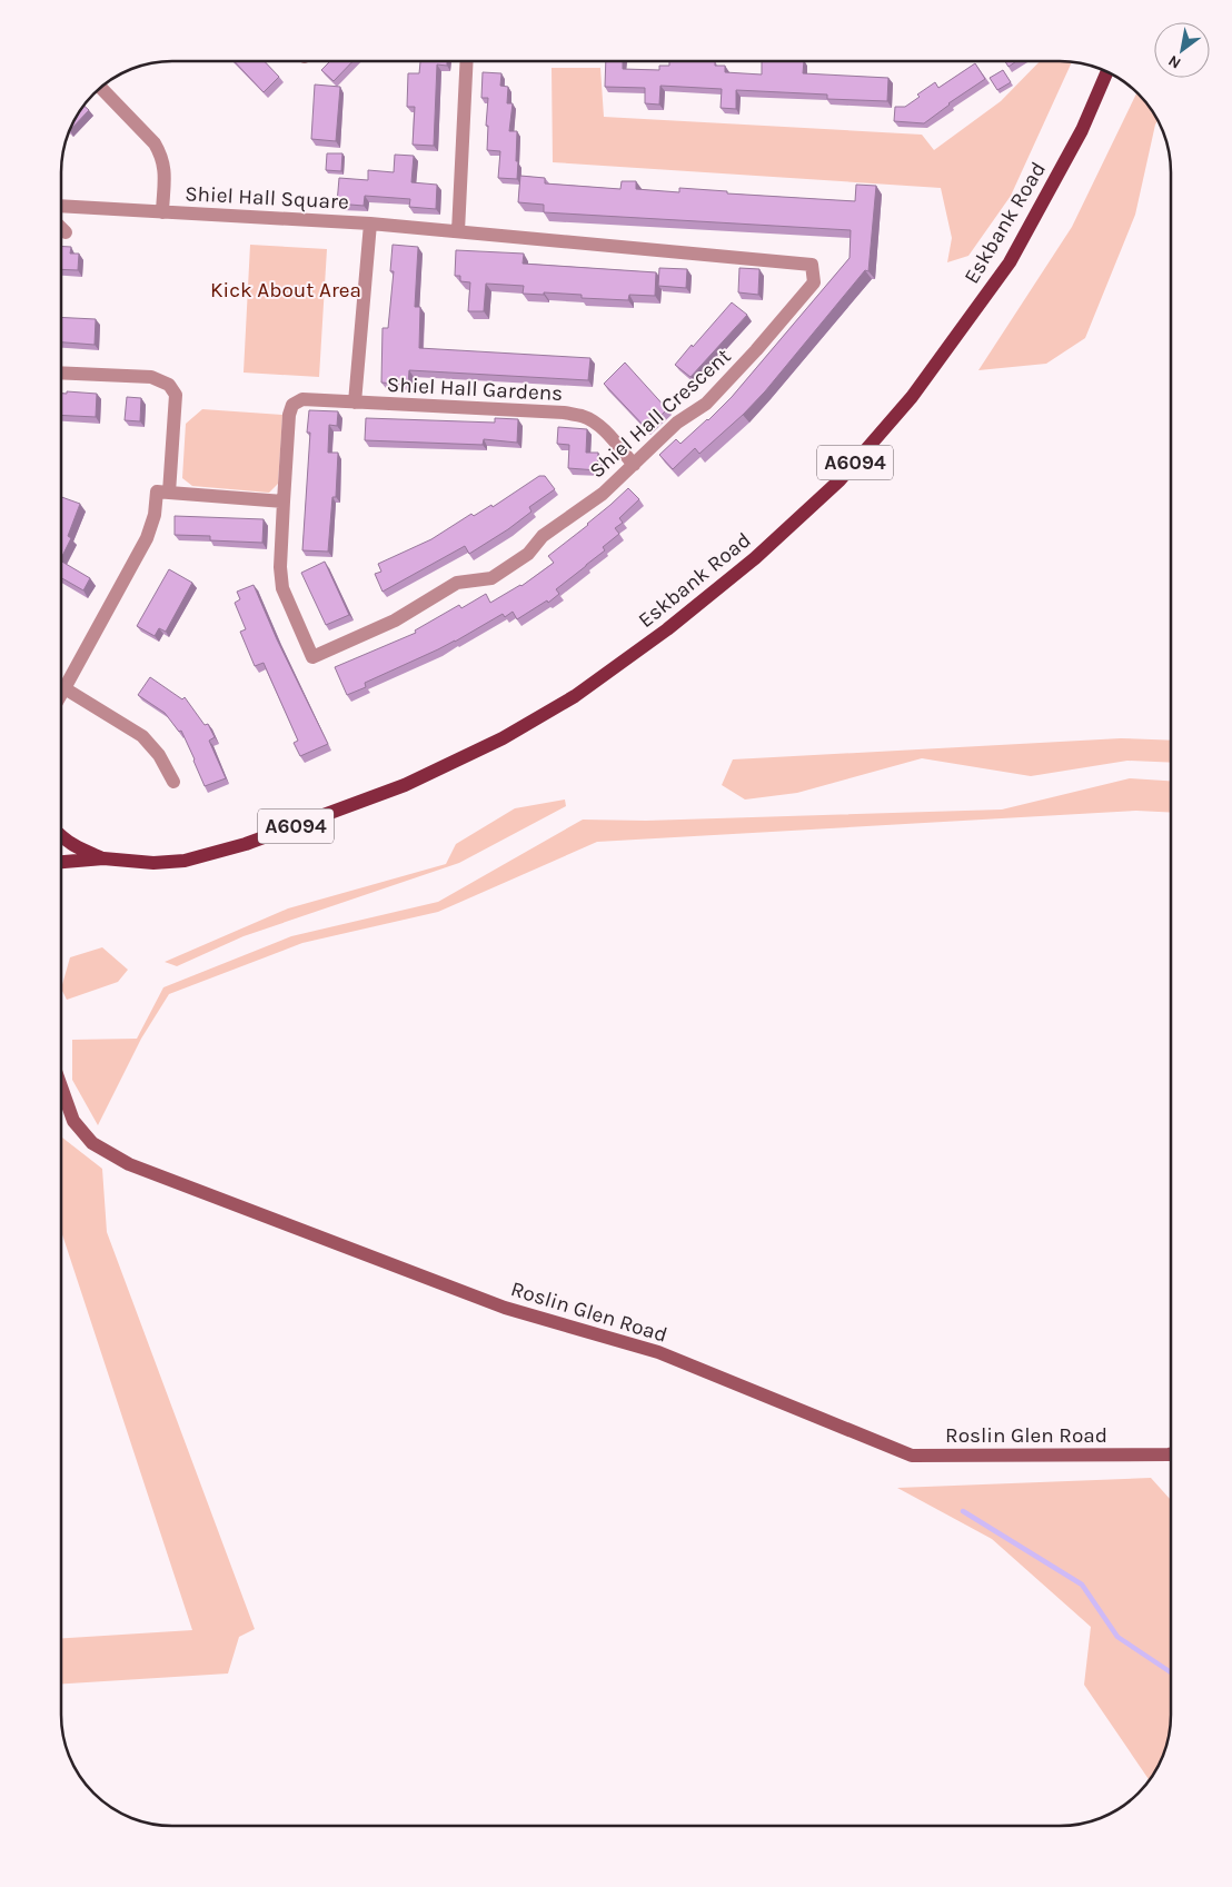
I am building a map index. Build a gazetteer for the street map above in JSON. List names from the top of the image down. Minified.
{"streets":{"main road":["Eskbank Road","A6094","Roslin Glen Road"],"street":["Shiel Hall Square","Shiel Hall Gardens","Shiel Hall Crescent"]},"crossings":[["Shiel Hall Square","Shiel Hall Crescent"],["Shiel Hall Gardens","Shiel Hall Crescent"]],"parks":["Kick About Area"],"north":"bottom left"}
